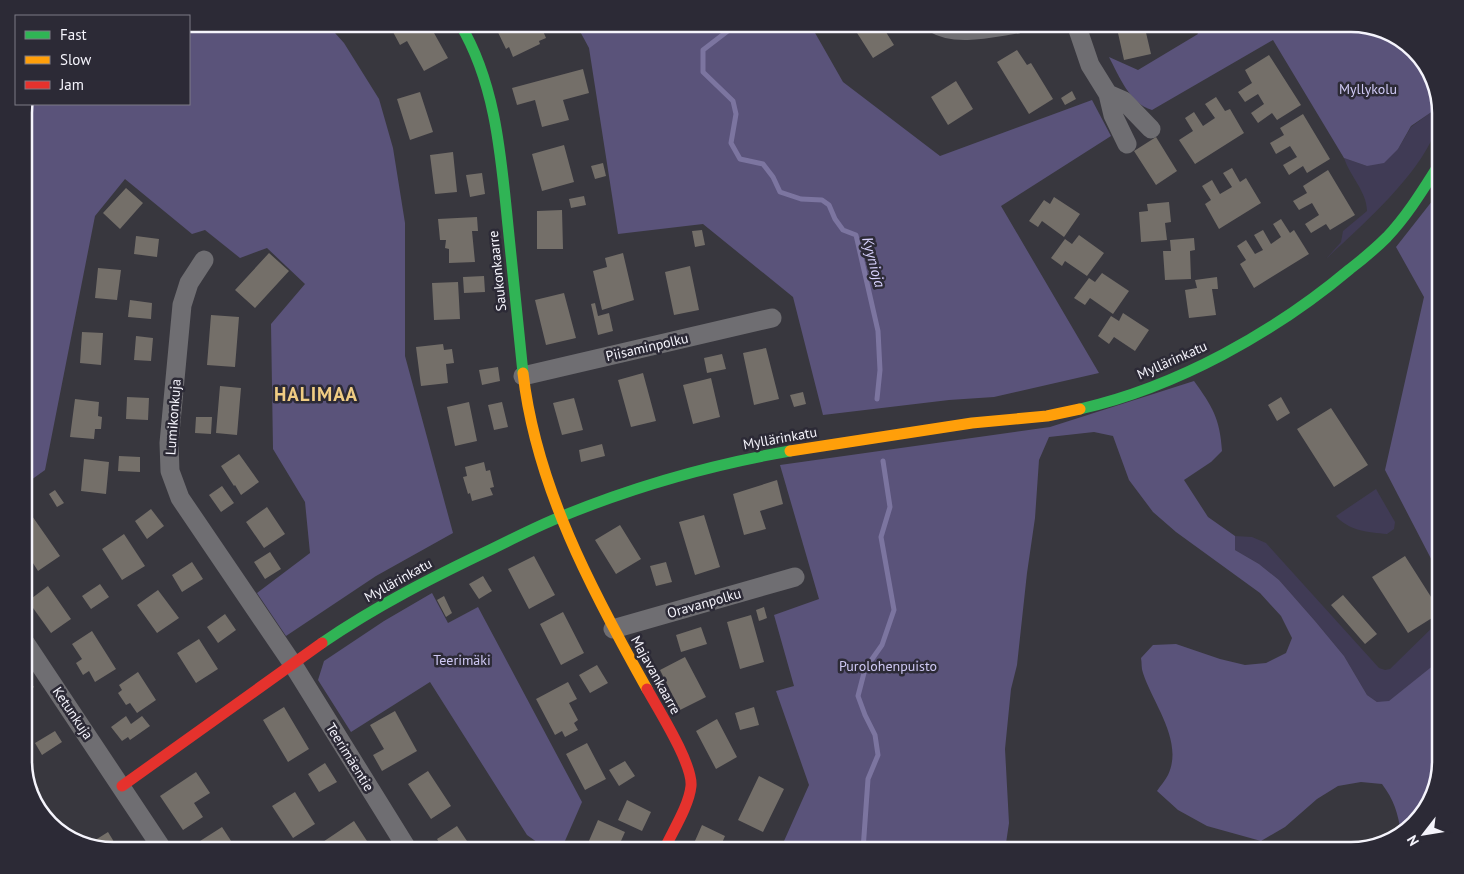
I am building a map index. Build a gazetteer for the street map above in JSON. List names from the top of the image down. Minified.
{"streets":{"street":["Saukonkaarre","Piisaminpolku","Myllärinkatu","Lumikonkuja","Oravanpolku","Majavankaarre","Ketunkuja","Teerimäentie"]},"crossings":[["Saukonkaarre","Piisaminpolku"],["Saukonkaarre","Myllärinkatu"],["Saukonkaarre","Majavankaarre"],["Myllärinkatu","Lumikonkuja"],["Myllärinkatu","Majavankaarre"],["Myllärinkatu","Ketunkuja"],["Myllärinkatu","Teerimäentie"],["Lumikonkuja","Teerimäentie"],["Oravanpolku","Majavankaarre"]],"districts":["HALIMAA"],"water":["Kyynioja"],"parks":["Myllykolu","Teerimäki","Purolohenpuisto"],"legend":["Fast","Slow","Jam"],"north":"bottom left"}
